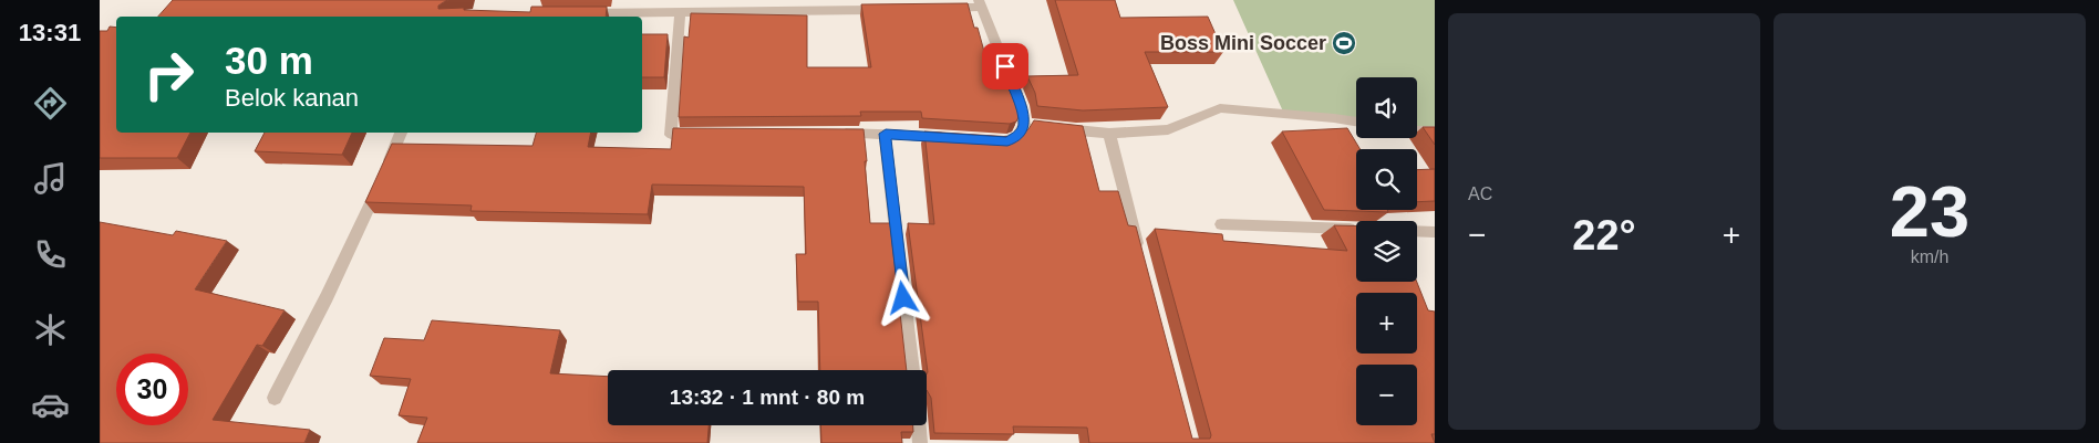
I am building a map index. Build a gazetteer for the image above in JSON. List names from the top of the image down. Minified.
{"places":{"sports":["Boss Mini Soccer"]},"page":{"tabs":"13:31","tile":["AC",["23","km/h"]],"turn":["30 m","Belok kanan"],"map_buttons":["+","−"],"heat":["−","22°","+"],"limit":"30","trip":"13:32 · 1 mnt · 80 m"}}
